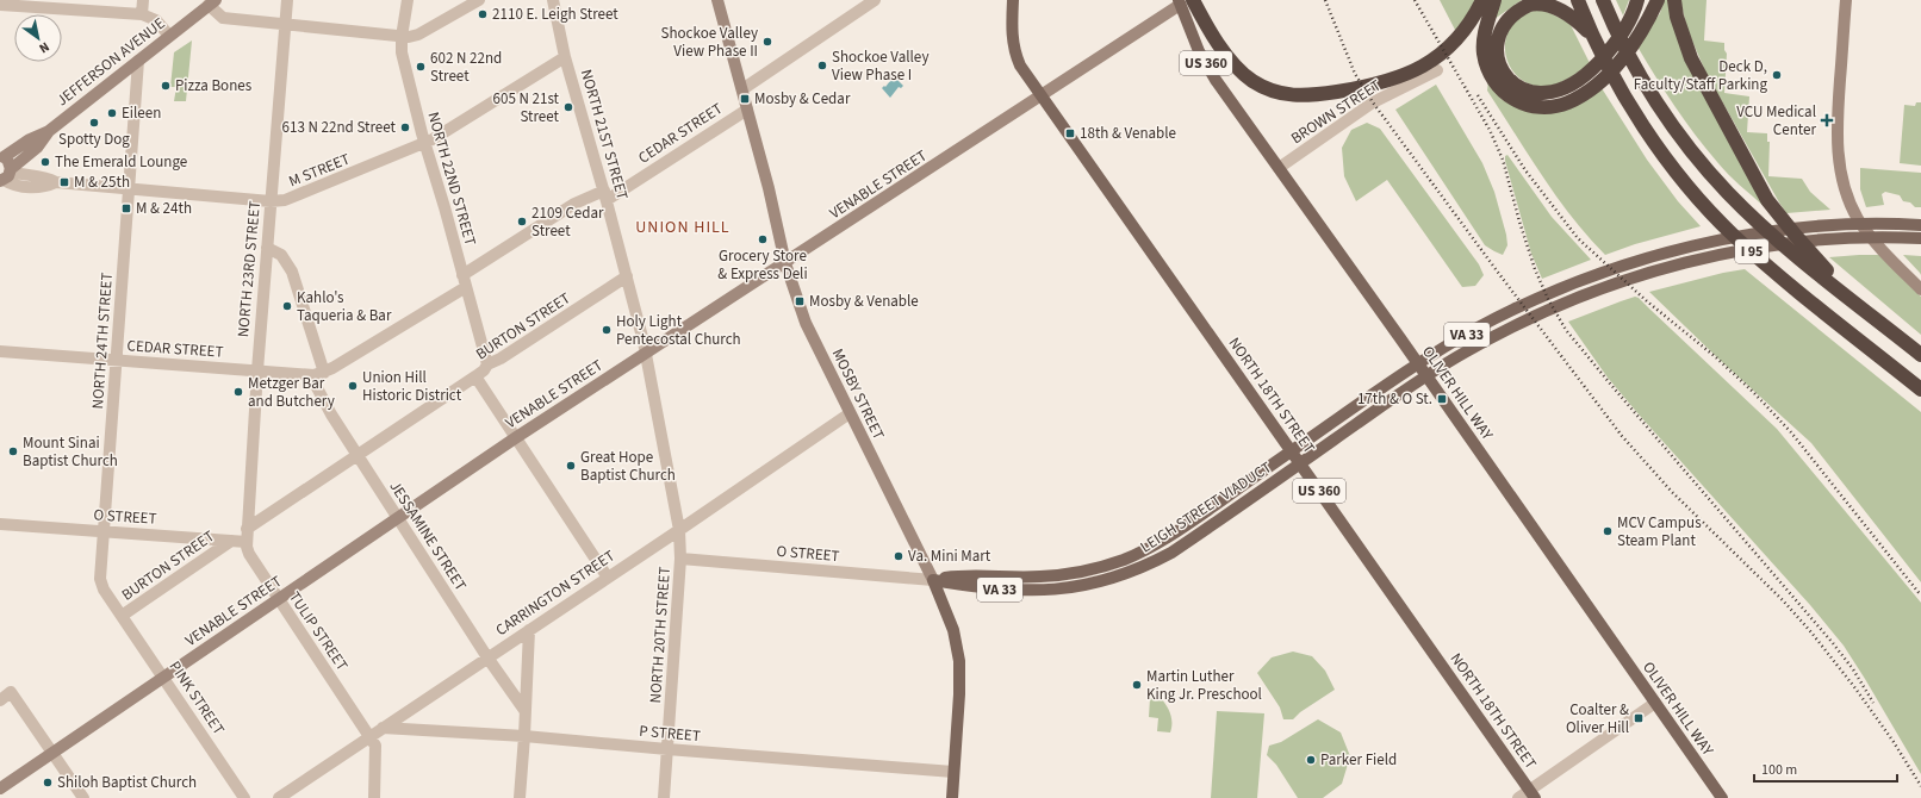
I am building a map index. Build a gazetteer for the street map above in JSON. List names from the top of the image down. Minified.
{"streets":{"highway":["I 95"],"main road":["US 360","VA 33","OLIVER HILL WAY","MOSBY STREET","NORTH 18TH STREET","LEIGH STREET VIADUCT"],"street":["JEFFERSON AVENUE","BROWN STREET","CEDAR STREET","NORTH 21ST STREET","M STREET","NORTH 22ND STREET","VENABLE STREET","NORTH 23RD STREET","BURTON STREET","NORTH 24TH STREET","O STREET","JESSAMINE STREET","CARRINGTON STREET","TULIP STREET","NORTH 20TH STREET","PINK STREET","P STREET"]},"crossings":[["JEFFERSON AVENUE","M STREET"],["JEFFERSON AVENUE","NORTH 24TH STREET"],["BROWN STREET","OLIVER HILL WAY"],["CEDAR STREET","NORTH 21ST STREET"],["CEDAR STREET","NORTH 22ND STREET"],["CEDAR STREET","NORTH 23RD STREET"],["CEDAR STREET","NORTH 24TH STREET"],["CEDAR STREET","MOSBY STREET"],["CEDAR STREET","JESSAMINE STREET"],["NORTH 21ST STREET","M STREET"],["NORTH 21ST STREET","VENABLE STREET"],["NORTH 21ST STREET","BURTON STREET"],["NORTH 21ST STREET","CARRINGTON STREET"],["NORTH 21ST STREET","NORTH 20TH STREET"],["M STREET","NORTH 22ND STREET"],["M STREET","NORTH 23RD STREET"],["M STREET","NORTH 24TH STREET"],["NORTH 22ND STREET","BURTON STREET"],["VENABLE STREET","OLIVER HILL WAY"],["VENABLE STREET","MOSBY STREET"],["VENABLE STREET","NORTH 18TH STREET"],["VENABLE STREET","JESSAMINE STREET"],["VENABLE STREET","TULIP STREET"],["VENABLE STREET","PINK STREET"],["NORTH 23RD STREET","BURTON STREET"],["NORTH 23RD STREET","O STREET"],["NORTH 23RD STREET","TULIP STREET"],["BURTON STREET","NORTH 24TH STREET"],["BURTON STREET","O STREET"],["BURTON STREET","JESSAMINE STREET"],["BURTON STREET","PINK STREET"],["NORTH 24TH STREET","O STREET"],["NORTH 24TH STREET","PINK STREET"],["MOSBY STREET","LEIGH STREET VIADUCT"],["MOSBY STREET","O STREET"],["MOSBY STREET","CARRINGTON STREET"],["MOSBY STREET","P STREET"],["LEIGH STREET VIADUCT","O STREET"],["O STREET","TULIP STREET"],["O STREET","NORTH 20TH STREET"],["JESSAMINE STREET","CARRINGTON STREET"],["CARRINGTON STREET","TULIP STREET"],["CARRINGTON STREET","NORTH 20TH STREET"],["CARRINGTON STREET","P STREET"],["NORTH 20TH STREET","P STREET"]],"districts":["UNION HILL"],"places":{"other":["2110 E. Leigh Street","Shockoe Valley View Phase II","Shockoe Valley View Phase I","602 N 22nd Street","Deck D, Faculty/Staff Parking","Pizza Bones","605 N 21st Street","Eileen","Spotty Dog","613 N 22nd Street","The Emerald Lounge","2109 Cedar Street","Grocery Store & Express Deli","Kahlo's Taqueria & Bar","Holy Light Pentecostal Church","Union Hill Historic District","Metzger Bar and Butchery","Mount Sinai Baptist Church","Great Hope Baptist Church","MCV Campus Steam Plant","Va. Mini Mart","Martin Luther King Jr. Preschool","Parker Field","Shiloh Baptist Church"],"transit":["Mosby & Cedar","18th & Venable","M & 25th","M & 24th","Mosby & Venable","17th & O St.","Coalter & Oliver Hill"],"health":["VCU Medical Center"]},"scale_bar":"100 m","north":"bottom right"}
